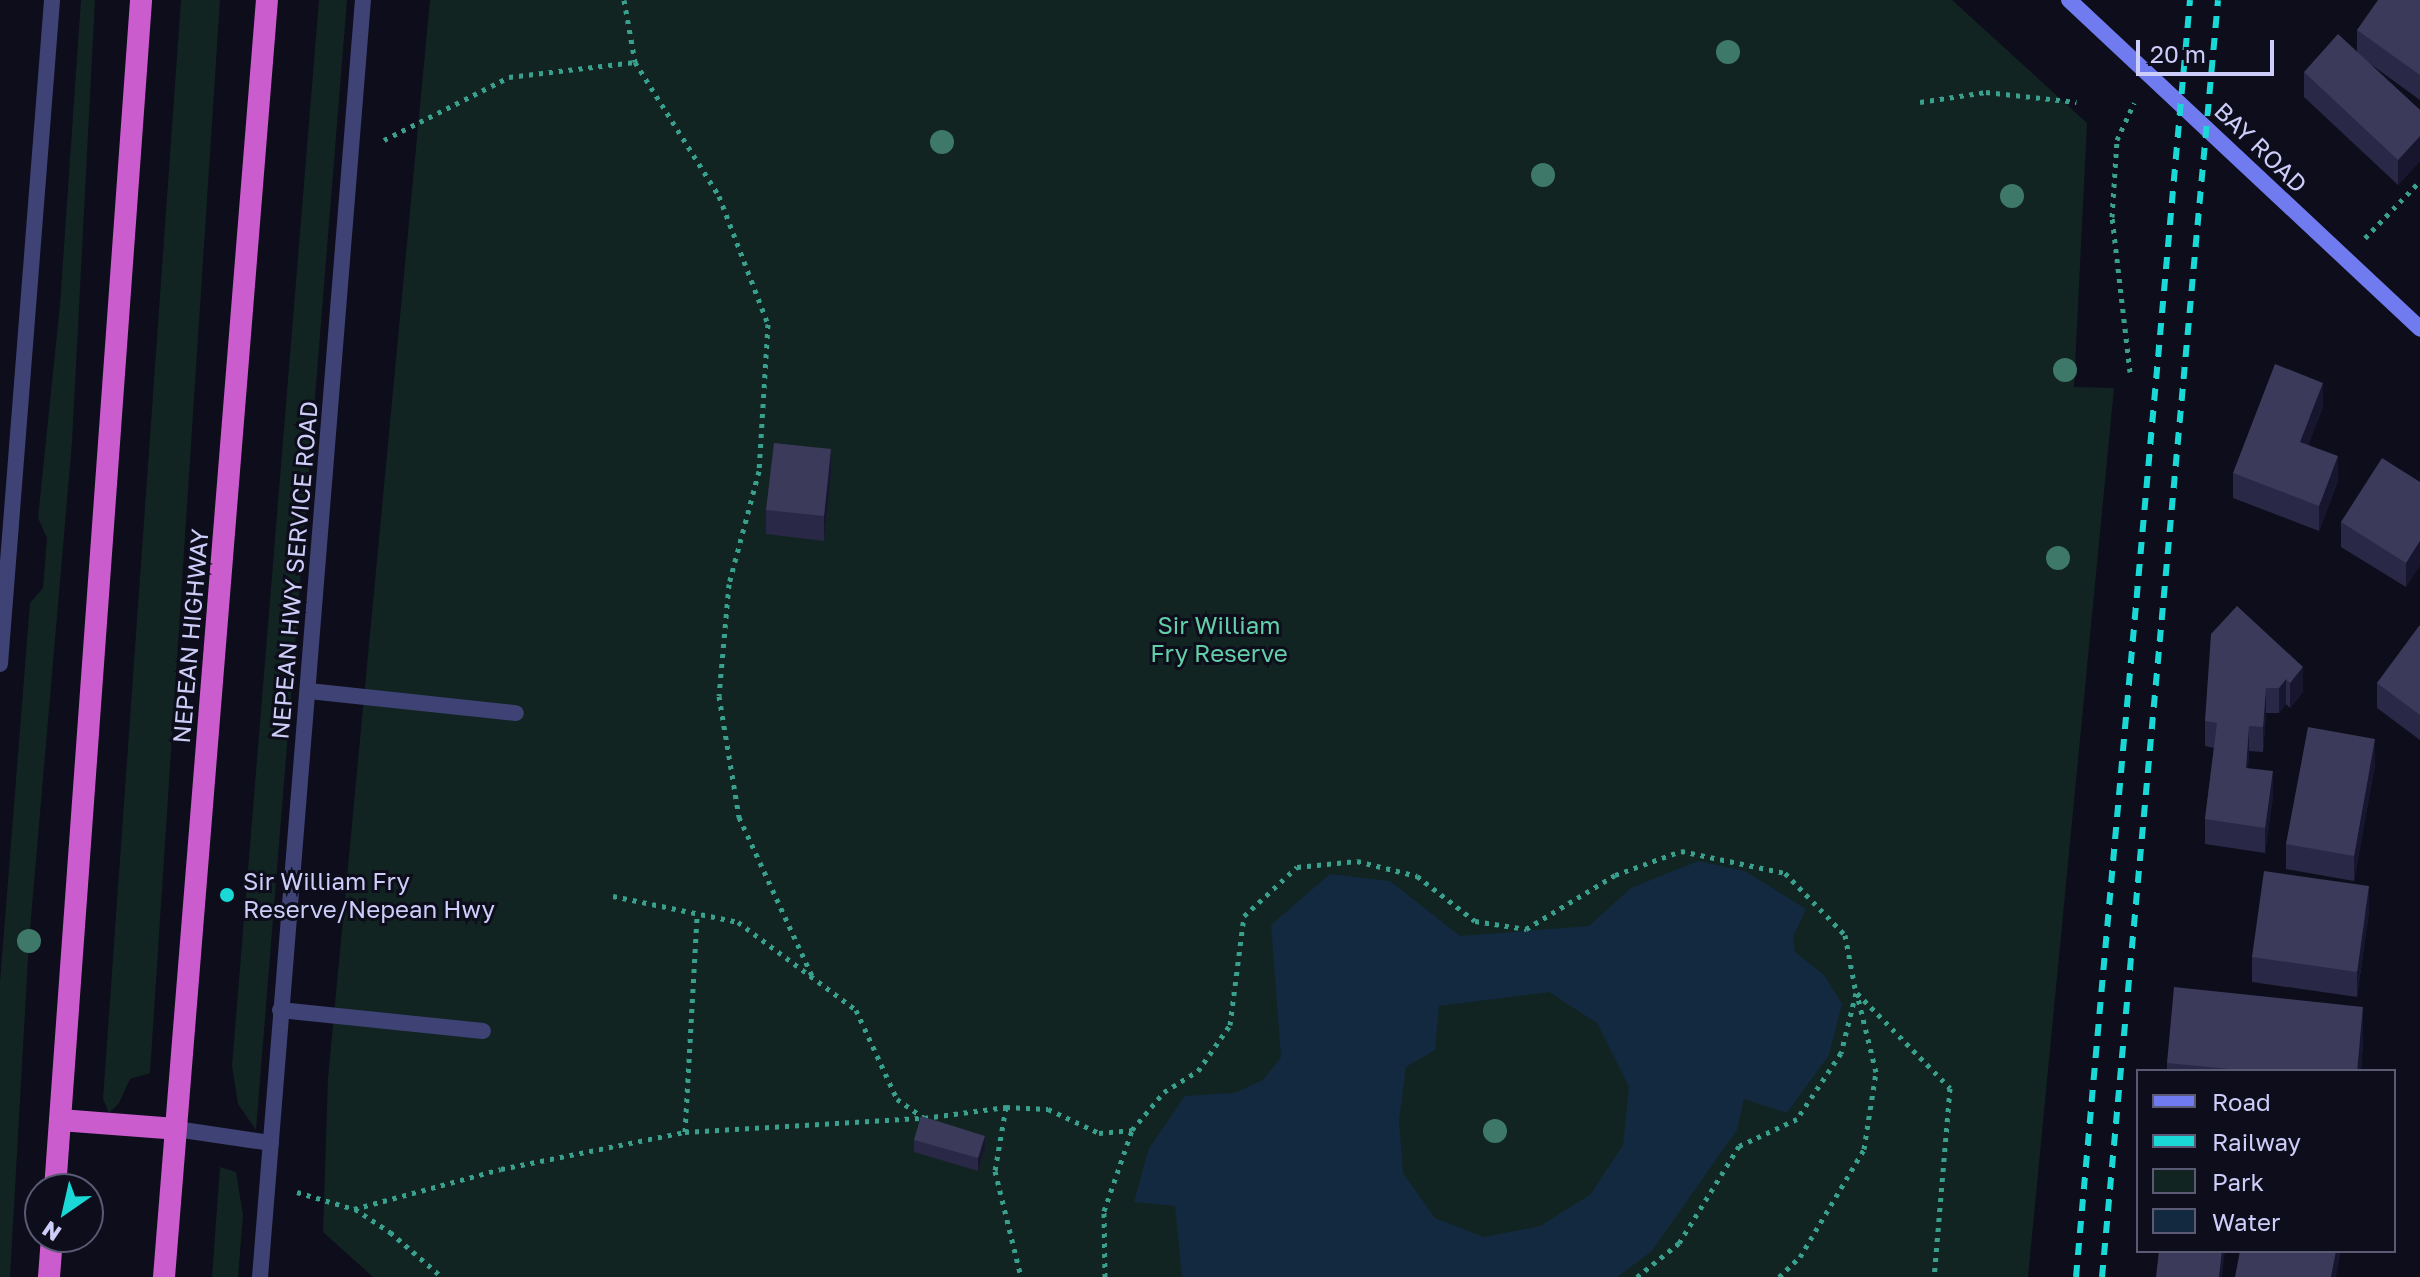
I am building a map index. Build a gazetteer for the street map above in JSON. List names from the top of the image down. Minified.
{"streets":{"highway":["NEPEAN HIGHWAY"],"main road":["BAY ROAD"],"street":["NEPEAN HWY SERVICE ROAD"]},"parks":["Sir William Fry Reserve"],"places":["Sir William Fry Reserve/Nepean Hwy"],"legend":["Road","Railway","Park","Water"],"scale_bar":"20 m","north":"bottom left"}
